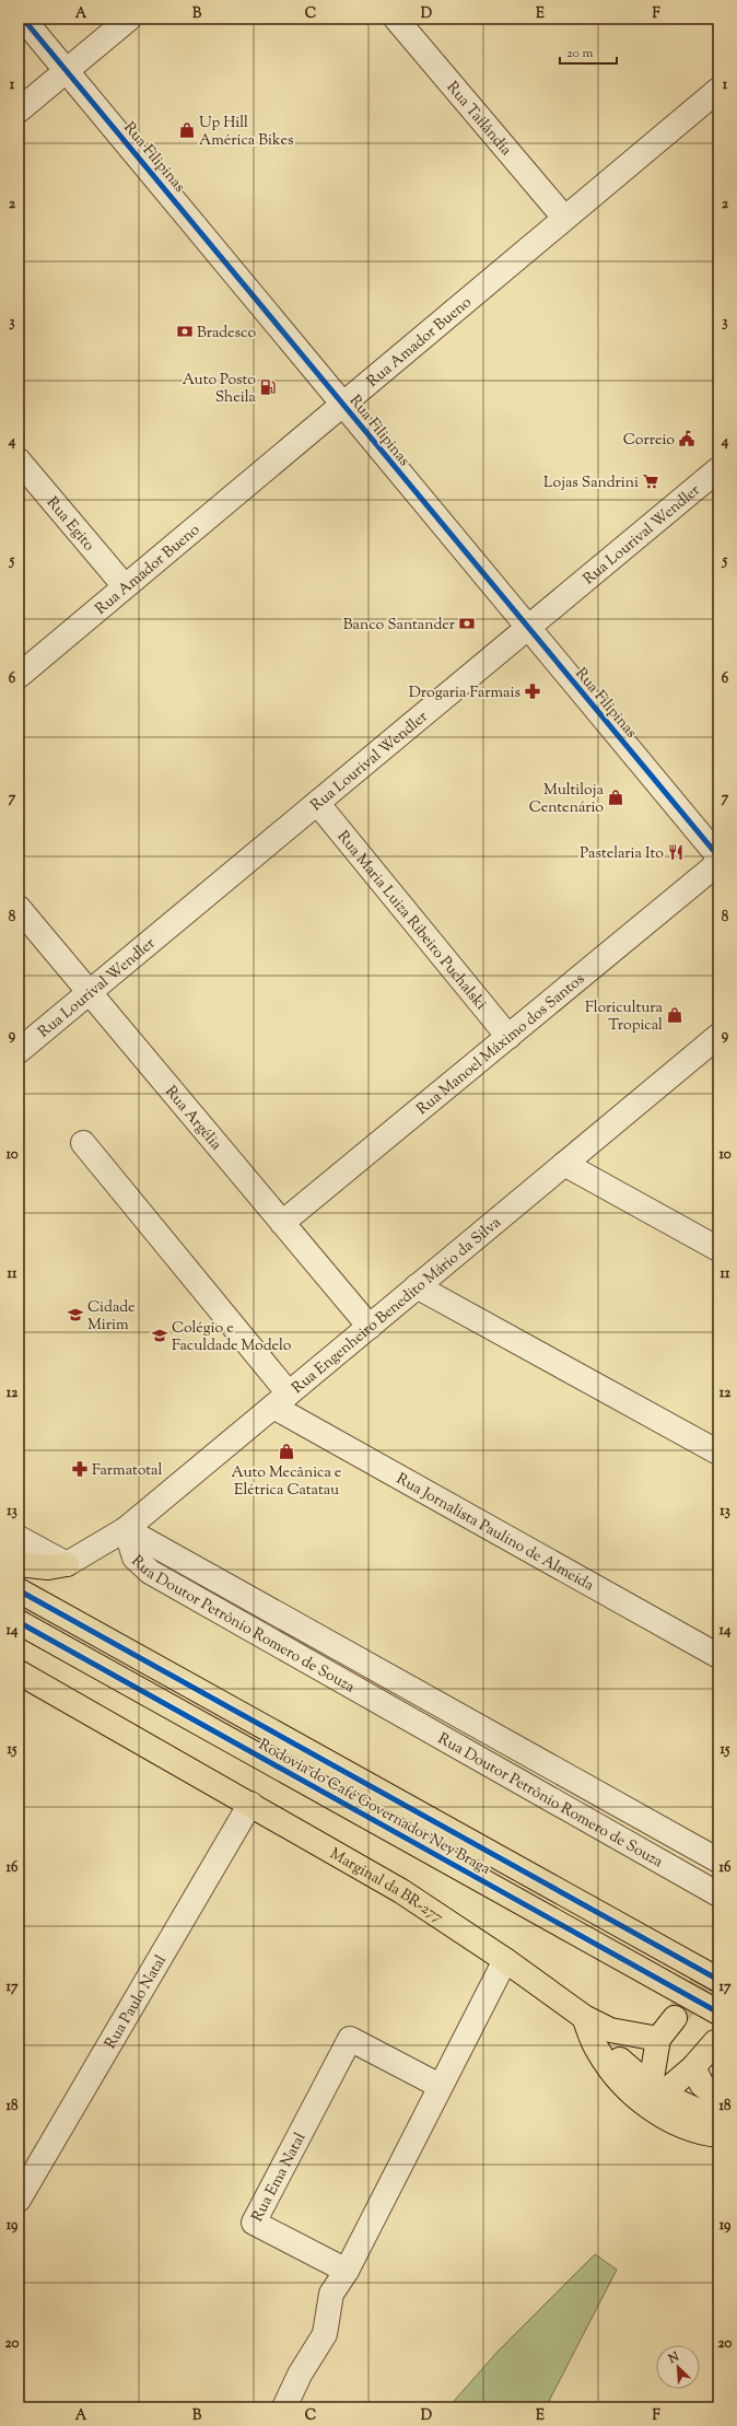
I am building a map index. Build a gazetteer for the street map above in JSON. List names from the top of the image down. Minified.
{"streets":{"main road":["Rodovia do Café Governador Ney Braga","Marginal da BR-277"],"street":["Rua Tailândia","Rua Filipinas","Rua Amador Bueno","Rua Egito","Rua Lourival Wendler","Rua Maria Luiza Ribeiro Puchalski","Rua Manoel Máximo dos Santos","Rua Argélia","Rua Engenheiro Benedito Mário da Silva","Rua Jornalista Paulino de Almeida","Rua Doutor Petrônio Romero de Souza","Rua Paulo Natal","Rua Ema Natal"]},"crossings":[["Rua Tailândia","Rua Amador Bueno"],["Rua Filipinas","Rua Amador Bueno"],["Rua Filipinas","Rua Lourival Wendler"],["Rua Amador Bueno","Rua Egito"],["Rua Lourival Wendler","Rua Maria Luiza Ribeiro Puchalski"],["Rua Lourival Wendler","Rua Argélia"],["Rua Maria Luiza Ribeiro Puchalski","Rua Manoel Máximo dos Santos"],["Rua Manoel Máximo dos Santos","Rua Argélia"],["Rua Argélia","Rua Engenheiro Benedito Mário da Silva"],["Rua Engenheiro Benedito Mário da Silva","Rua Jornalista Paulino de Almeida"],["Rua Engenheiro Benedito Mário da Silva","Rua Doutor Petrônio Romero de Souza"],["Marginal da BR-277","Rua Paulo Natal"]],"places":{"shop":["Up Hill América Bikes","Multiloja Centenário","Floricultura Tropical","Auto Mecânica e Elétrica Catatau"],"bank":["Bradesco","Banco Santander"],"fuel station":["Auto Posto Sheila"],"public building":["Correio"],"supermarket":["Lojas Sandrini"],"pharmacy":["Drogaria Farmais","Farmatotal"],"restaurant":["Pastelaria Ito"],"school or university":["Cidade Mirim","Colégio e Faculdade Modelo"]},"scale_bar":"20 m","north":"top left","grid":{"columns":["A","B","C","D","E","F"],"rows":["1","2","3","4","5","6","7","8","9","10","11","12","13","14","15","16","17","18","19","20"]}}
